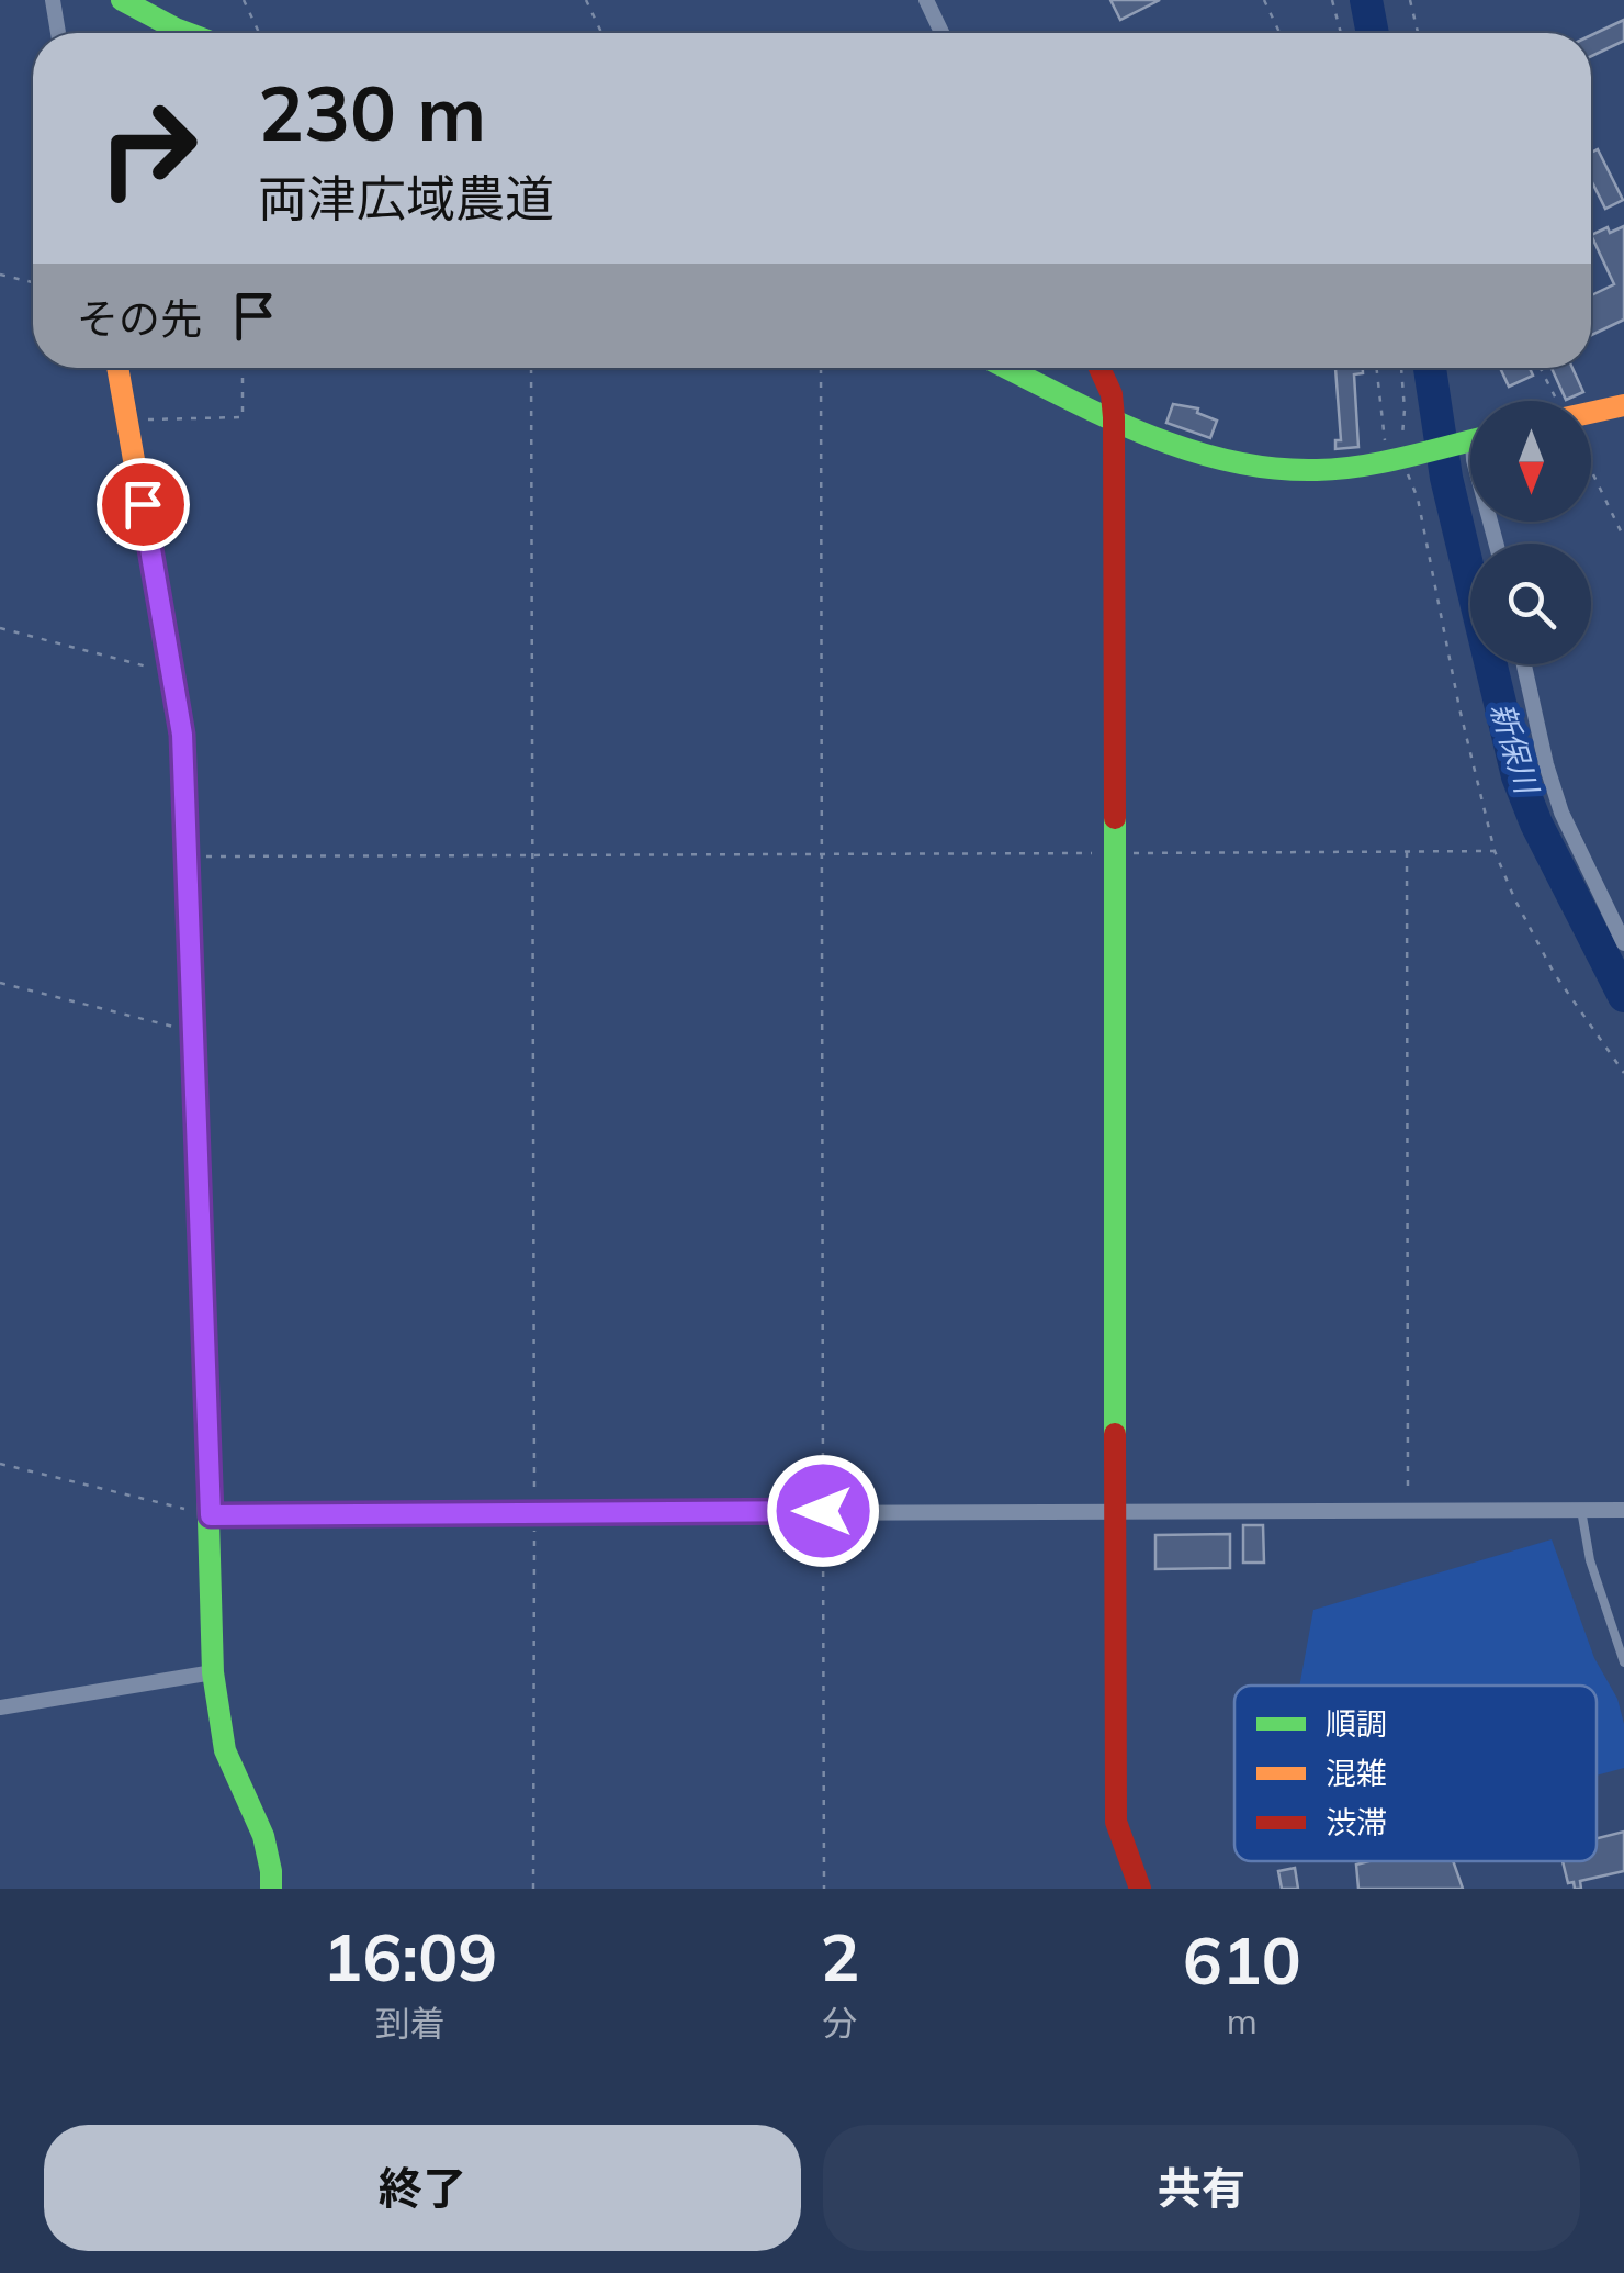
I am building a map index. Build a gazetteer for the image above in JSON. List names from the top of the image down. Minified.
{"water":["新保川"],"legend":["順調","混雑","渋滞"],"north":"bottom","page":{"turn":["230 m","両津広域農道"],"then":"その先","eta":["16:09","到着","2","分","610","m"],"buttons":["終了","共有"]}}
